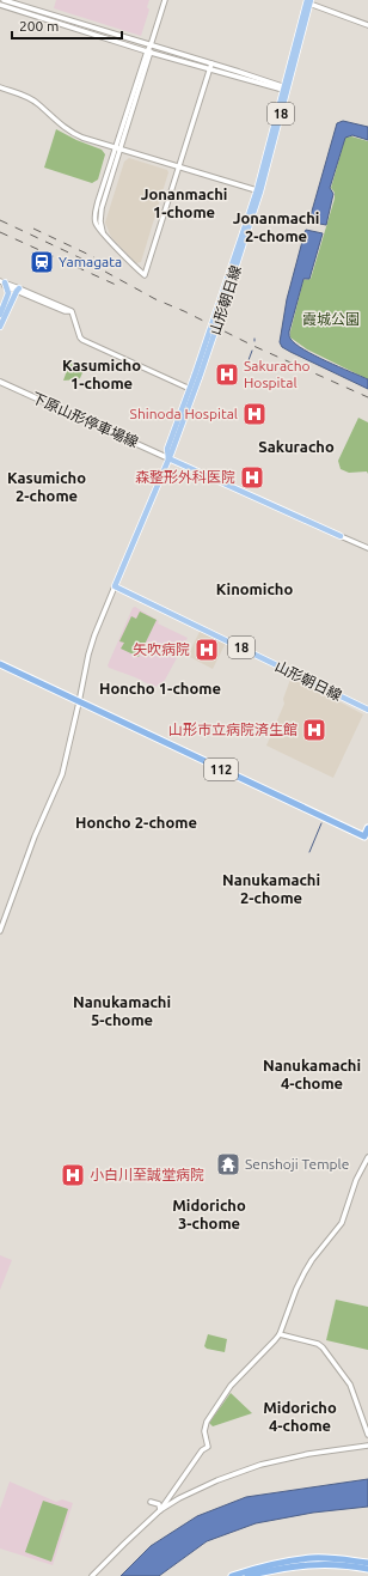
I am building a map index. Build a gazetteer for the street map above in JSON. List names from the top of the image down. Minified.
{"streets":{"highway":["112"],"main road":["18","山形朝日線","下原山形停車場線"]},"crossings":[["山形朝日線","下原山形停車場線"]],"districts":["Jonanmachi 1-chome","Jonanmachi 2-chome","Kasumicho 1-chome","Sakuracho","Kasumicho 2-chome","Kinomicho","Honcho 1-chome","Honcho 2-chome","Nanukamachi 2-chome","Nanukamachi 5-chome","Nanukamachi 4-chome","Midoricho 3-chome","Midoricho 4-chome"],"parks":["霞城公園"],"places":{"station":["Yamagata"],"hospital":["Sakuracho Hospital","Shinoda Hospital","森整形外科医院","矢吹病院","山形市立病院済生館","小白川至誠堂病院"],"temple":["Senshoji Temple"]},"scale_bar":"200 m"}
